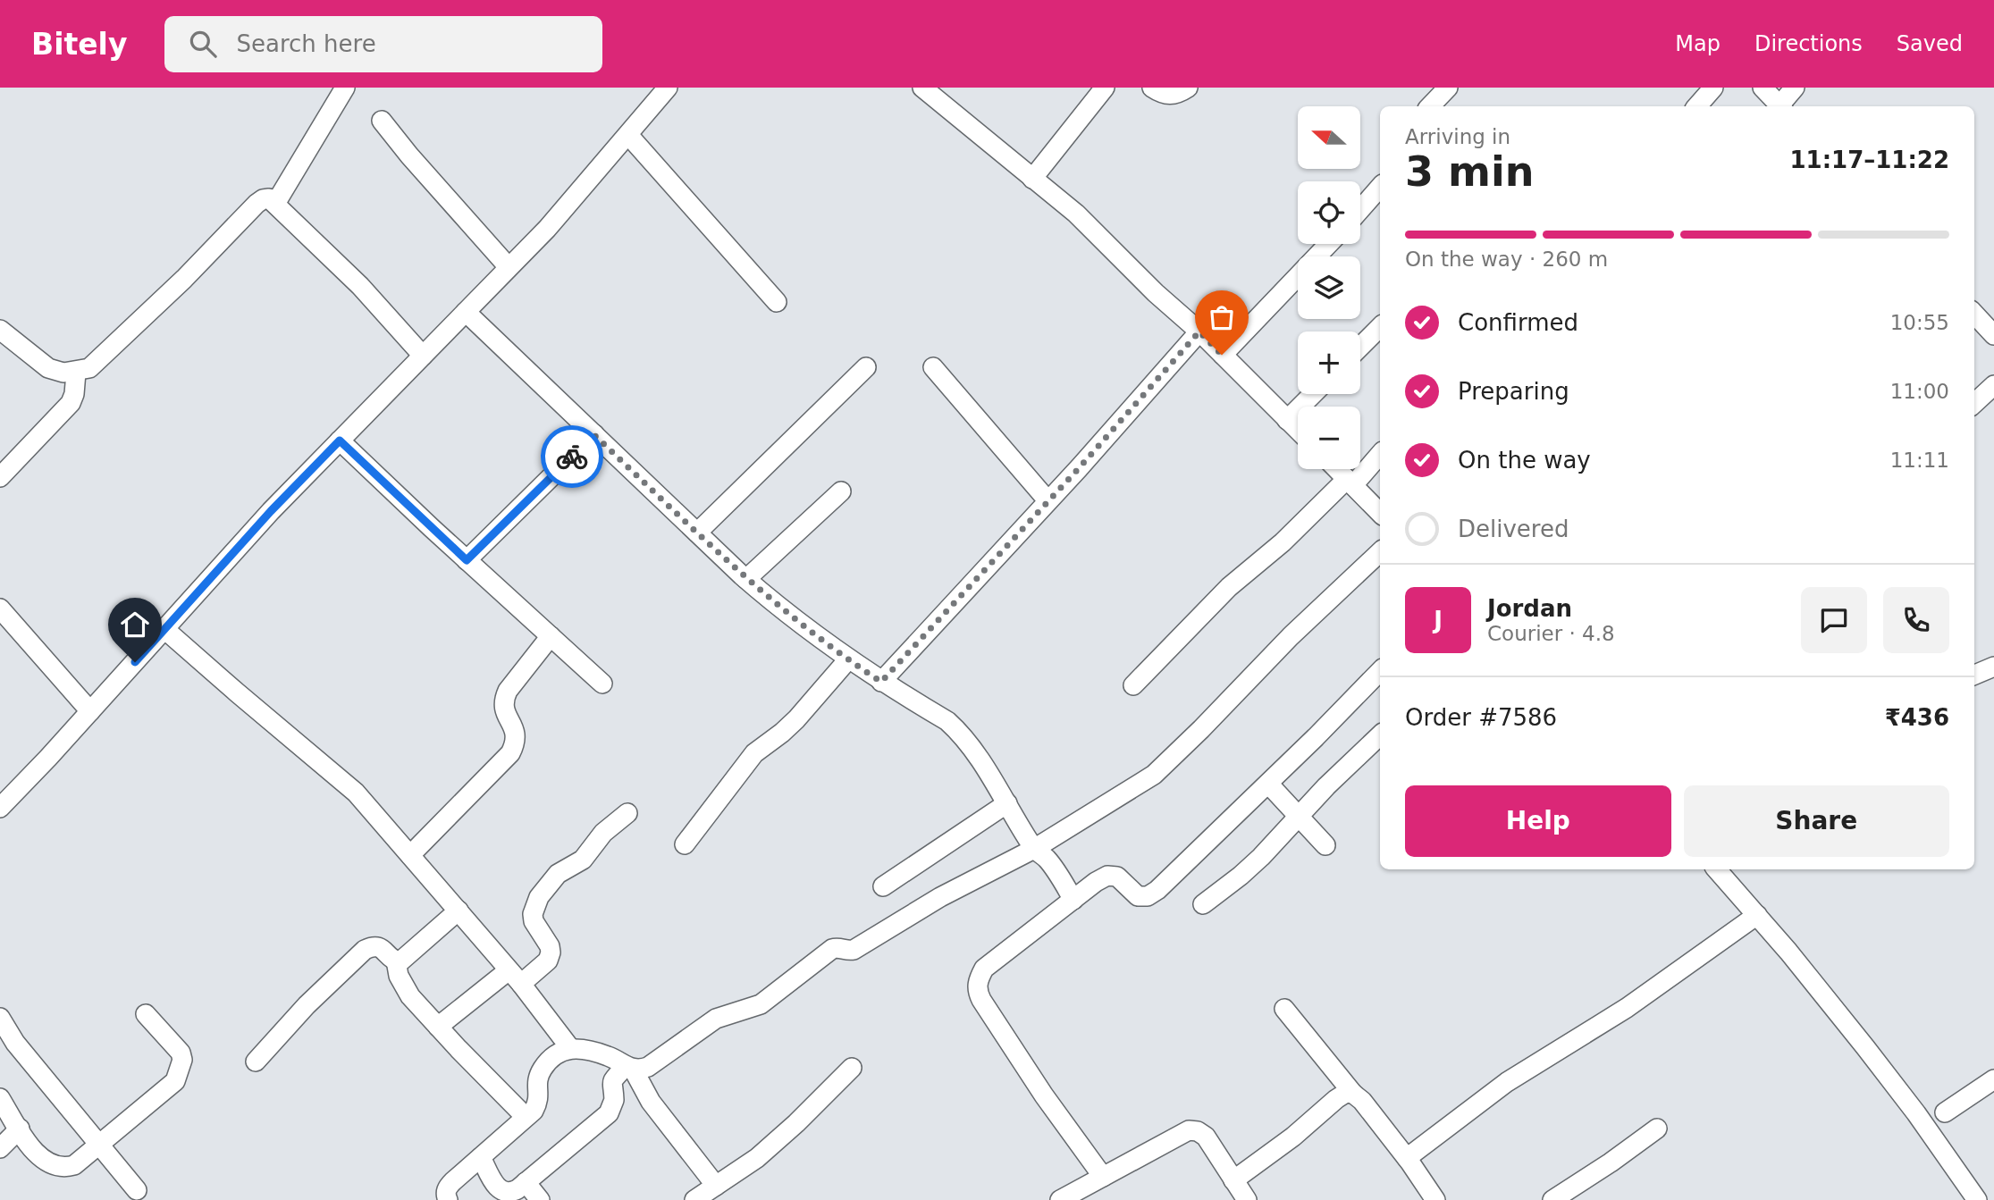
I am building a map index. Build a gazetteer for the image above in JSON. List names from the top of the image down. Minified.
{"north":"left","page":{"header":"Bitely","search":"Search here","nav":["Map","Directions","Saved"],"map_buttons":["+","−"],"heading":["3 min","Arriving in","11:17–11:22"],"panel":["Jordan","Courier · 4.8","Order #7586","₹436"],"bar":"On the way · 260 m","list":[["Confirmed","10:55"],["Preparing","11:00"],["On the way","11:11"],"Delivered"],"round":"J","buttons":["Help","Share"]}}
